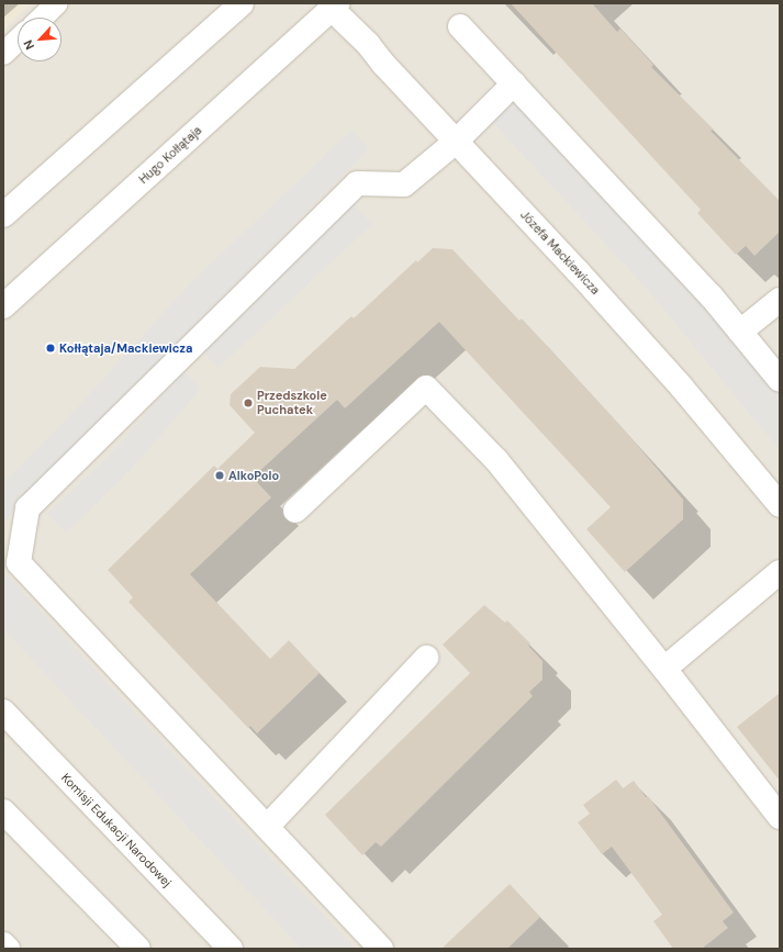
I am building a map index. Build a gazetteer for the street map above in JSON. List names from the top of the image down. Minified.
{"streets":{"street":["Hugo Kołłątaja","Józefa Mackiewicza","Komisji Edukacji Narodowej"]},"crossings":[["Hugo Kołłątaja","Józefa Mackiewicza"]],"places":["Kołłątaja/Mackiewicza","Przedszkole Puchatek","AlkoPolo"],"north":"bottom left"}
